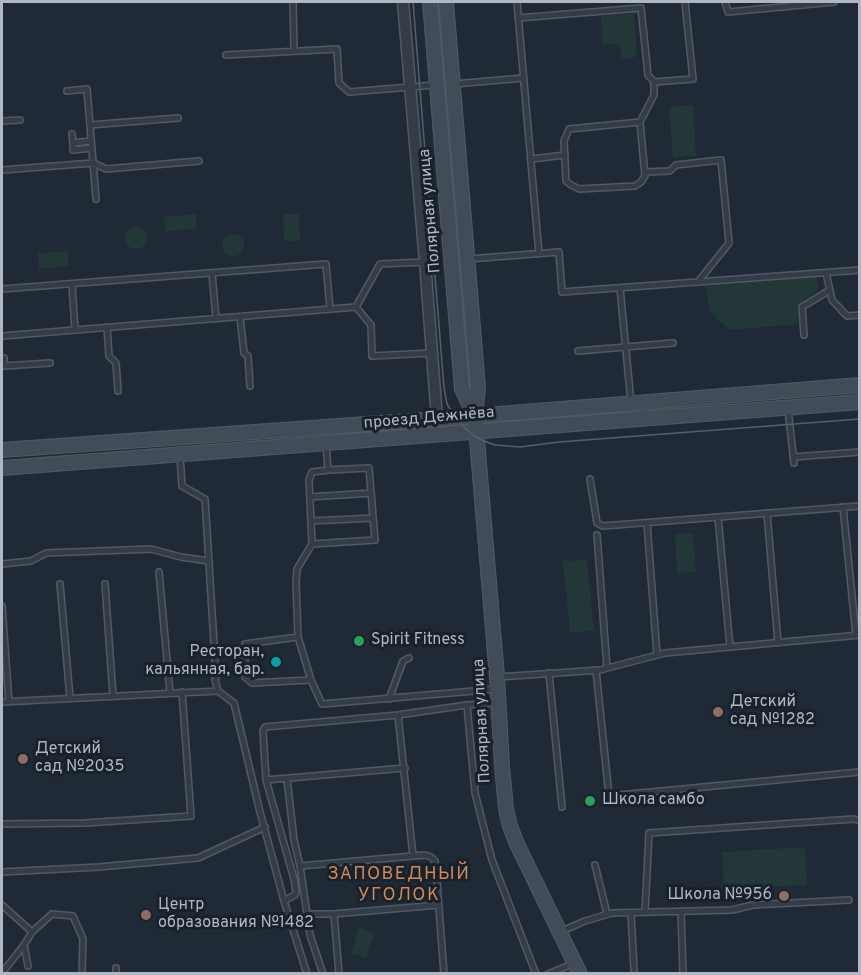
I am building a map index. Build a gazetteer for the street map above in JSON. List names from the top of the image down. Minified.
{"streets":{"main road":["Полярная улица","проезд Дежнёва"]},"crossings":[["Полярная улица","проезд Дежнёва"]],"districts":["ЗАПОВЕДНЫЙ УГОЛОК"],"places":["Spirit Fitness","Ресторан, кальянная, бар.","Детский сад №1282","Детский сад №2035","Школа самбо","Школа №956","Центр образования №1482"]}
